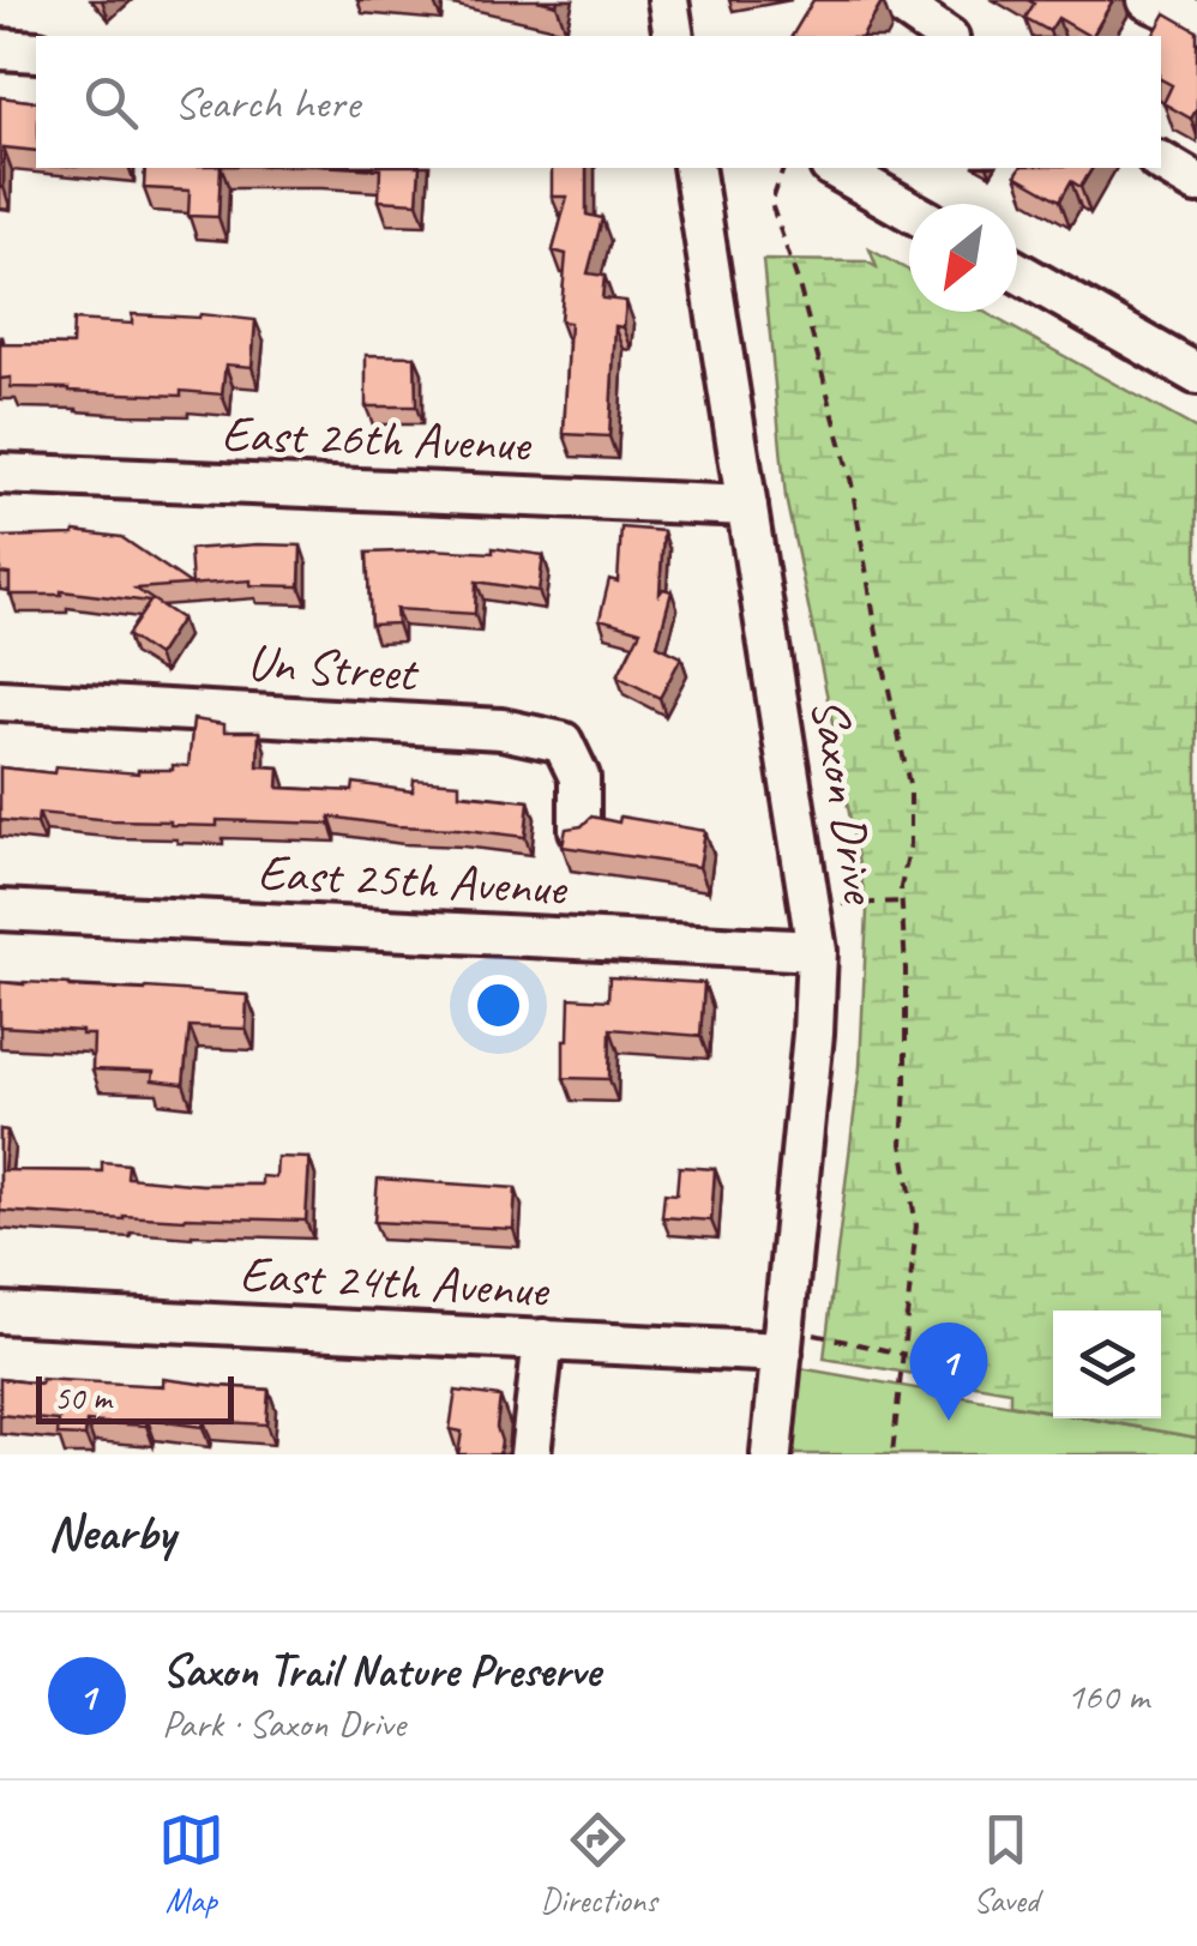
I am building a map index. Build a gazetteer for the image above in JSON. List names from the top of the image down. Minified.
{"streets":{"street":["East 26th Avenue","Un Street","Saxon Drive","East 25th Avenue","East 24th Avenue"]},"crossings":[["East 26th Avenue","Saxon Drive"],["Saxon Drive","East 25th Avenue"],["Saxon Drive","East 24th Avenue"]],"scale_bar":"50 m","north":"bottom left","page":{"search":"Search here","pins":"1","scale":"50 m","heading":"Nearby","list":[{"mark":"1","name":"Saxon Trail Nature Preserve","note":"Park · Saxon Drive","value":"160 m"}],"nav":["Map","Directions","Saved"]}}
